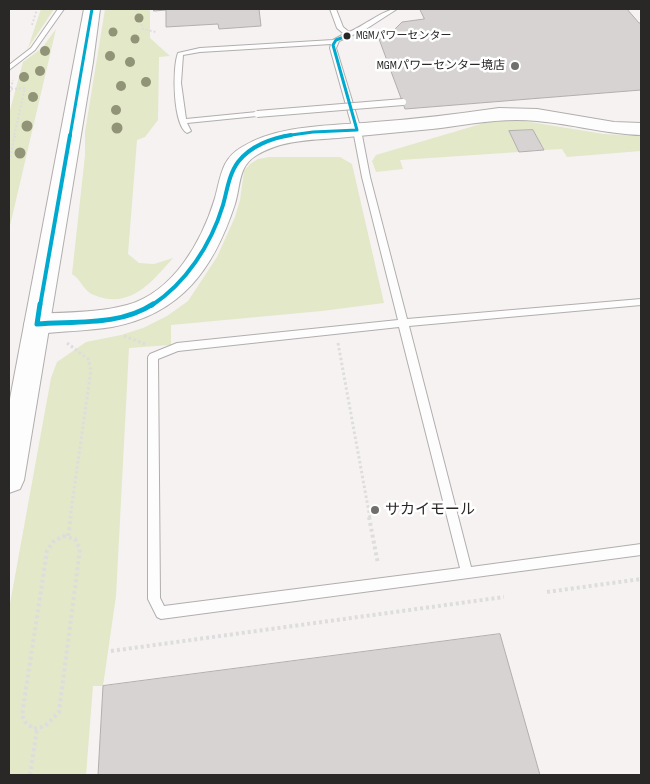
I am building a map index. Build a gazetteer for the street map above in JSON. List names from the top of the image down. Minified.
{"places":["MGMパワーセンター","MGMパワーセンター境店","サカイモール"]}
